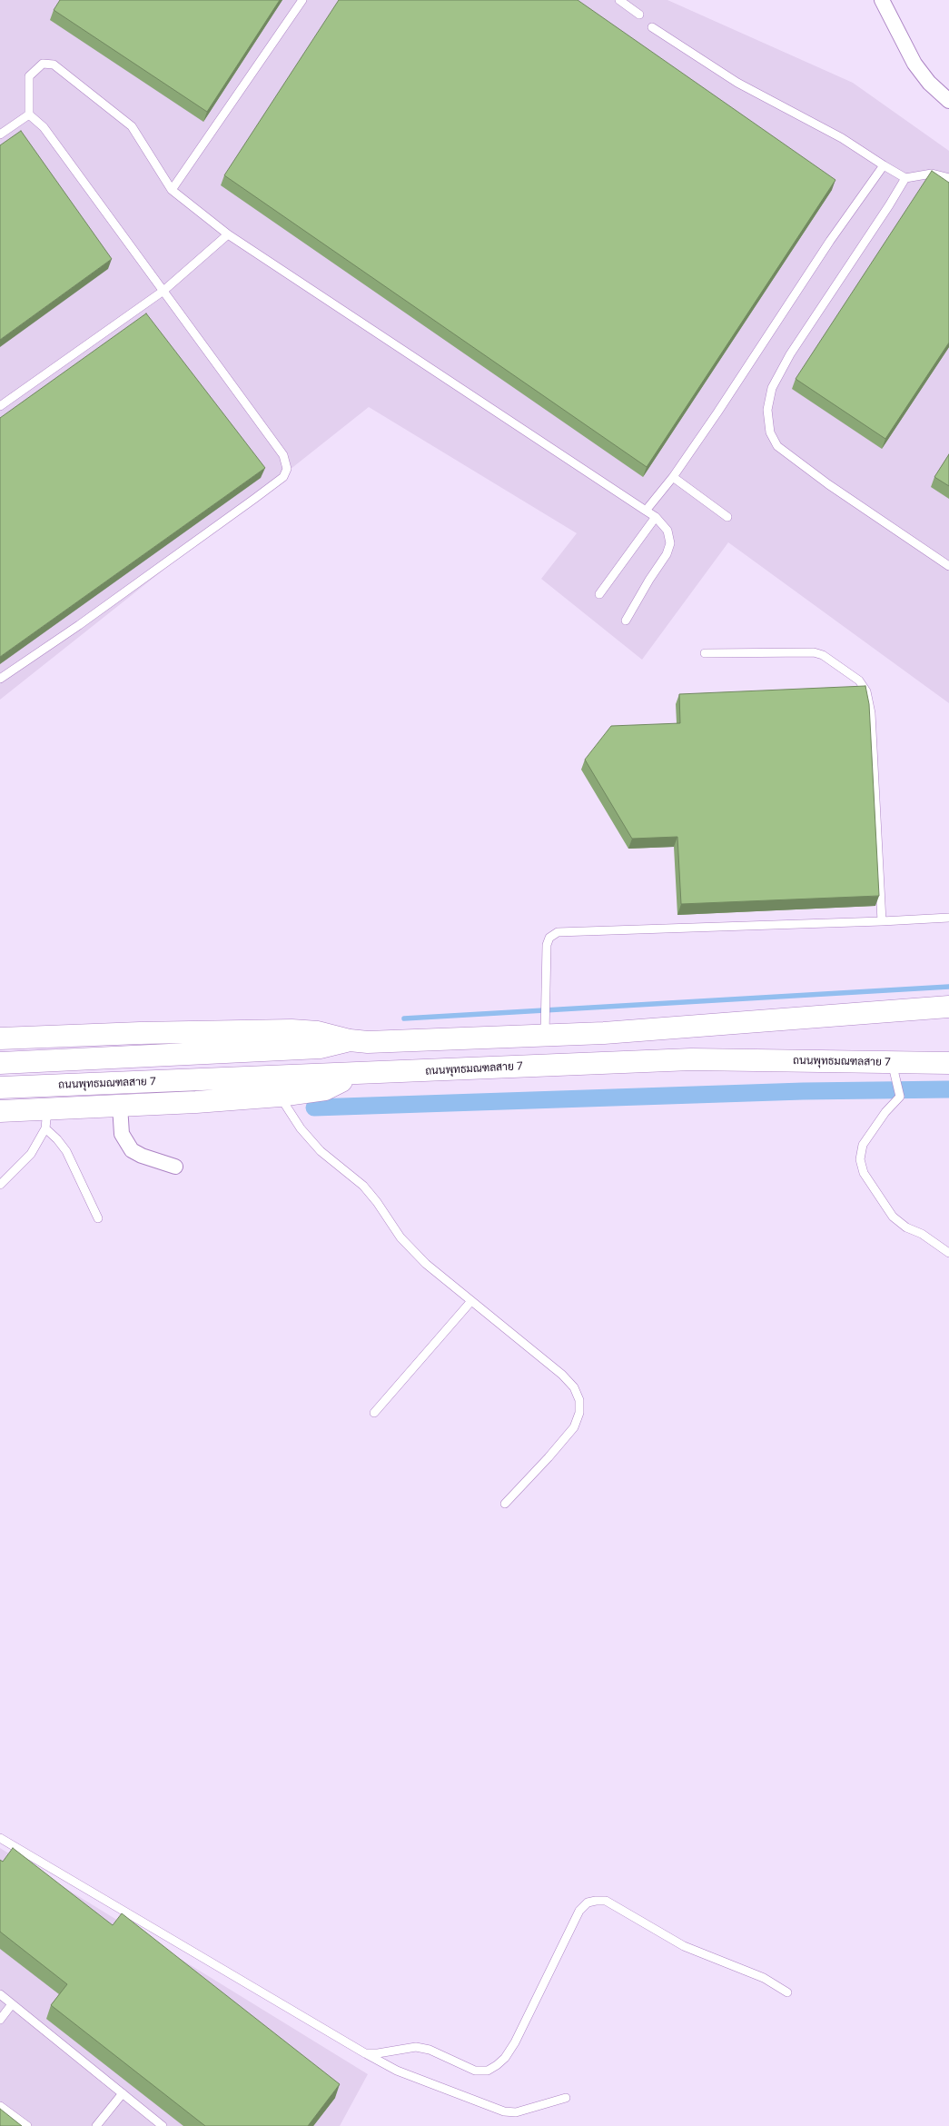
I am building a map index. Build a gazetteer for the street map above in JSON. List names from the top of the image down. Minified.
{"streets":{"main road":["ถนนพุทธมณฑลสาย 7"]}}
